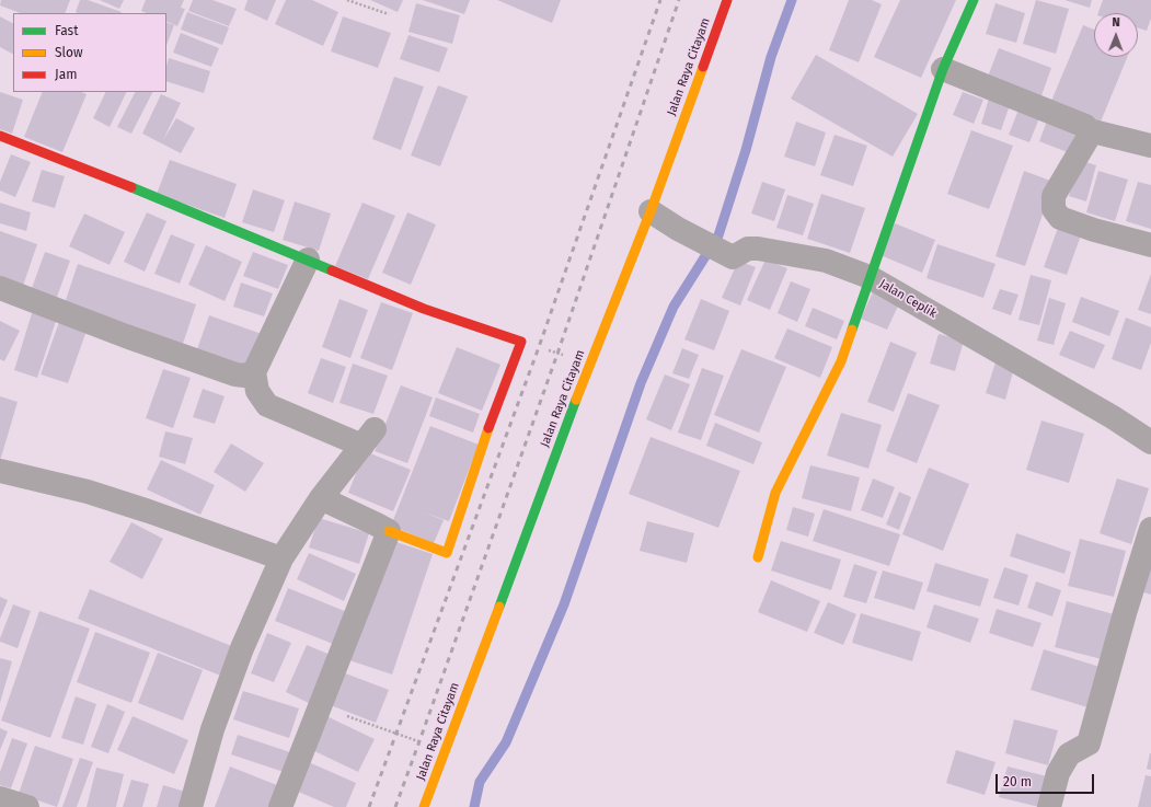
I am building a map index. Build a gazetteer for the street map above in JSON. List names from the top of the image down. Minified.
{"streets":{"street":["Jalan Raya Citayam","Jalan Ceplik"]},"crossings":[["Jalan Raya Citayam","Jalan Ceplik"]],"legend":["Fast","Slow","Jam"],"scale_bar":"20 m","north":"top"}
